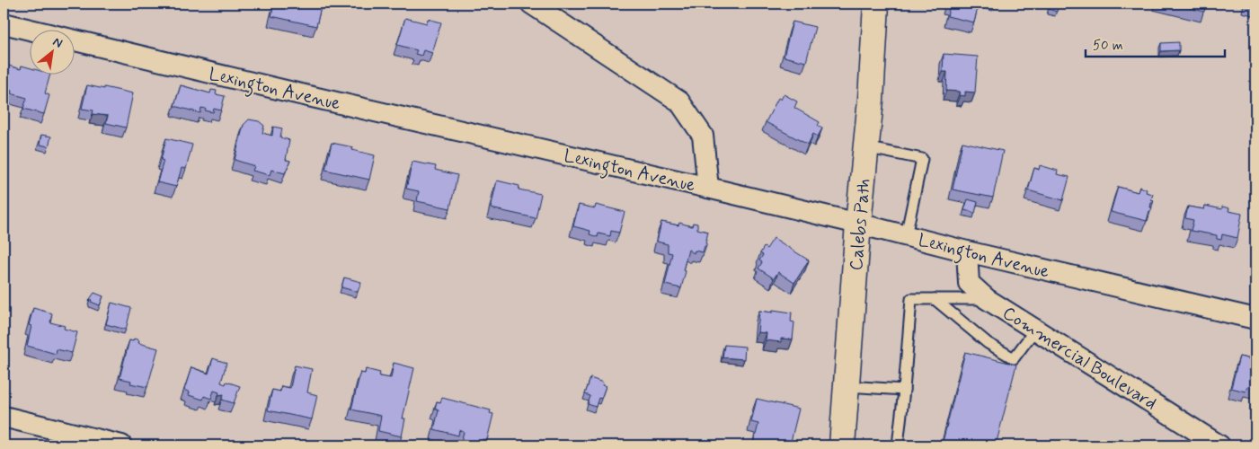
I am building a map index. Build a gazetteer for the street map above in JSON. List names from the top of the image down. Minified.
{"streets":{"street":["Lexington Avenue","Calebs Path","Commercial Boulevard"]},"crossings":[["Lexington Avenue","Calebs Path"],["Lexington Avenue","Commercial Boulevard"]],"scale_bar":"50 m","north":"top right"}
